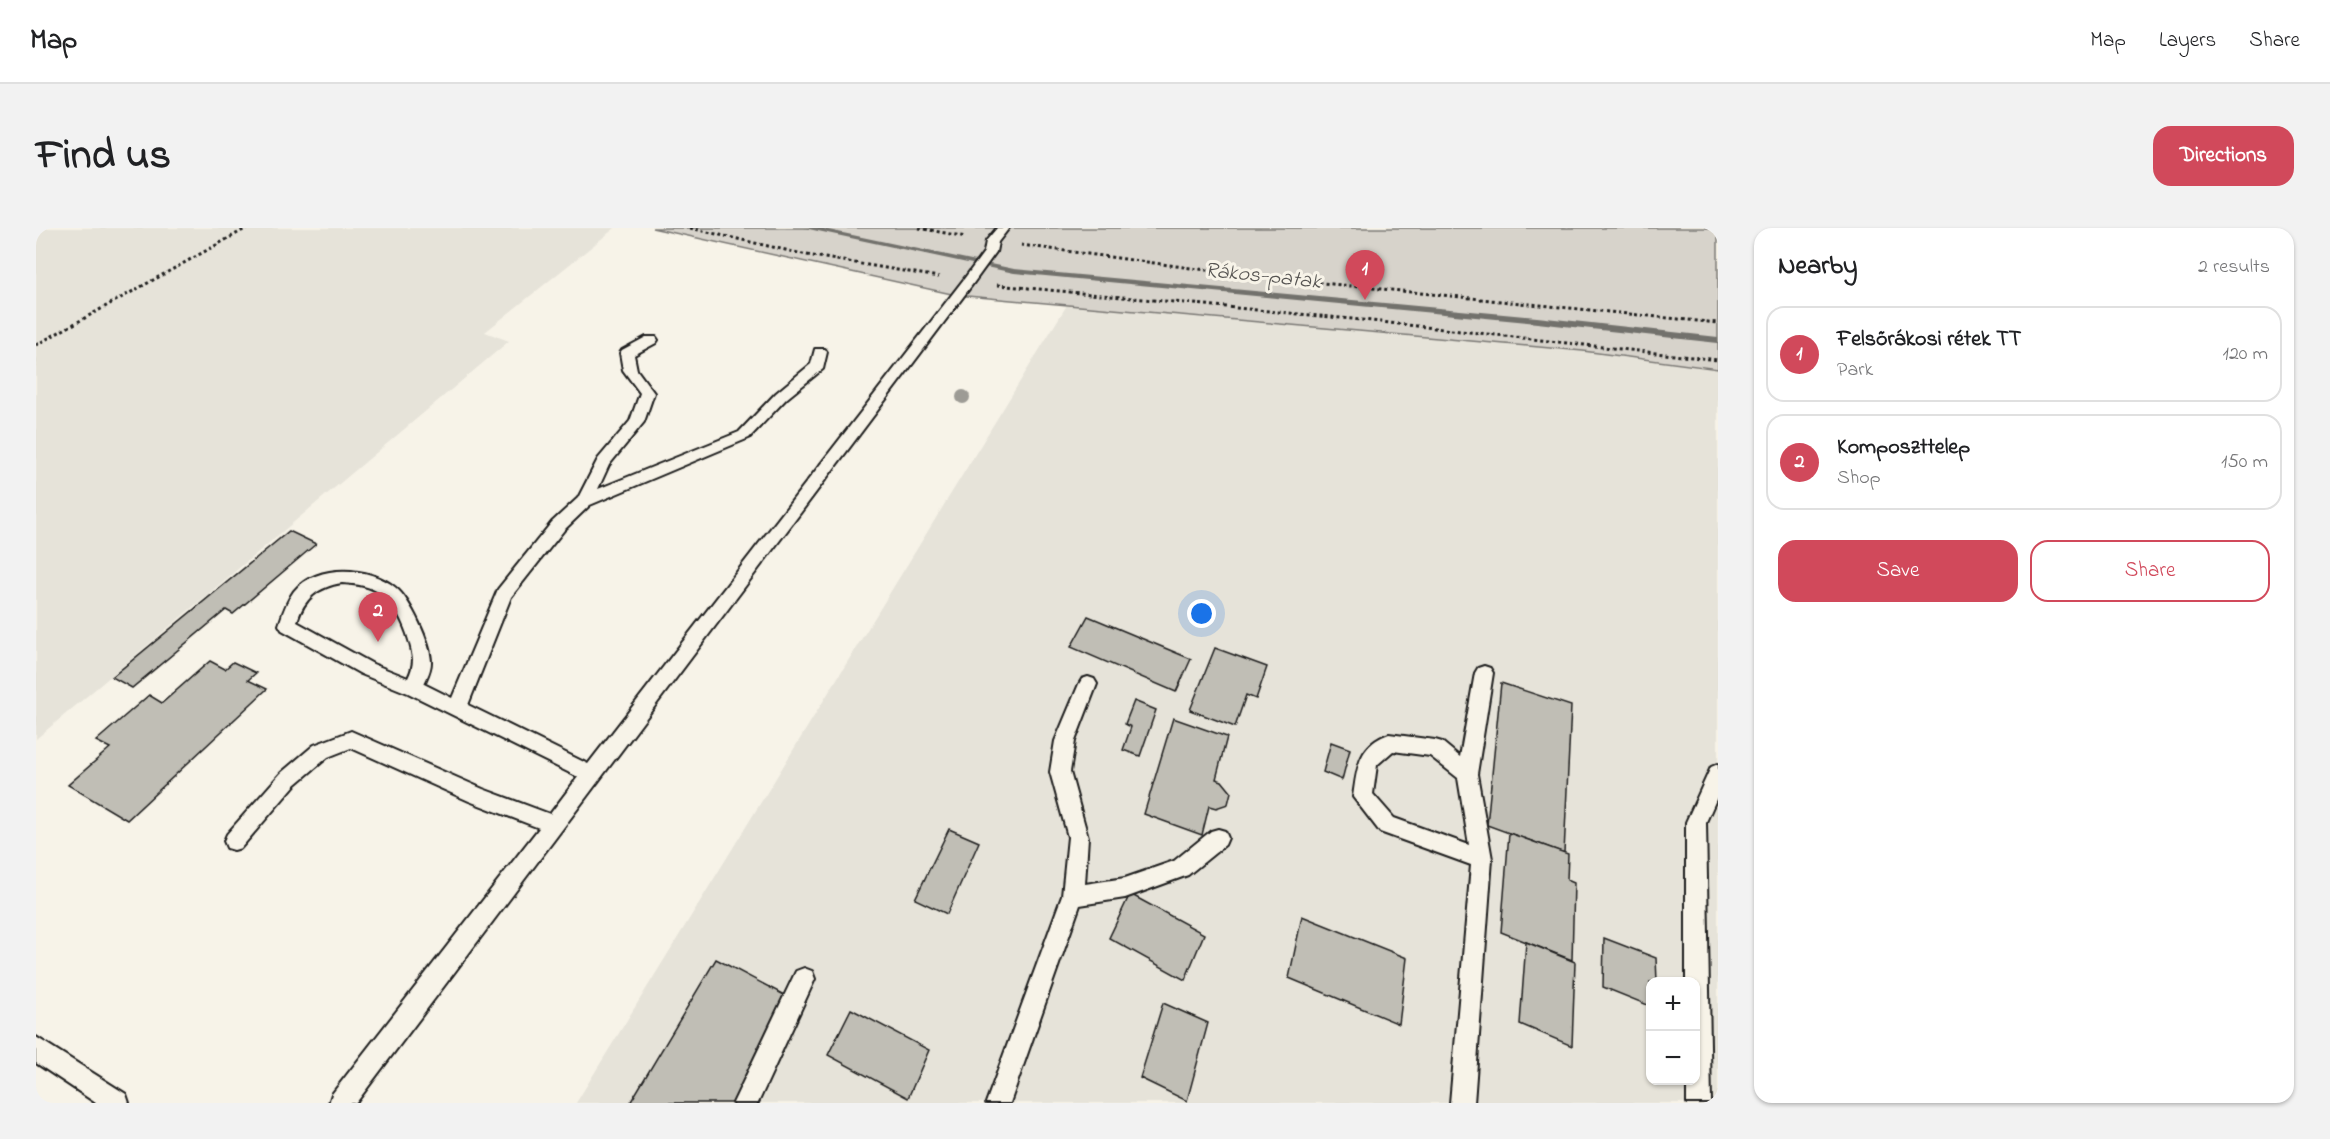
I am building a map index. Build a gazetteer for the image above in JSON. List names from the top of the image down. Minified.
{"water":["Rákos-patak"],"page":{"header":"Map","nav":["Map","Layers","Share"],"title":"Find us","buttons":["Directions",["Save","Share"]],"heading":["Nearby","2 results"],"pins":["1","2"],"list":[{"mark":"1","name":"Felsőrákosi rétek TT","note":"Park","value":"120 m"},{"mark":"2","name":"Komposzttelep","note":"Shop","value":"150 m"}],"map_buttons":["+","−"]}}
